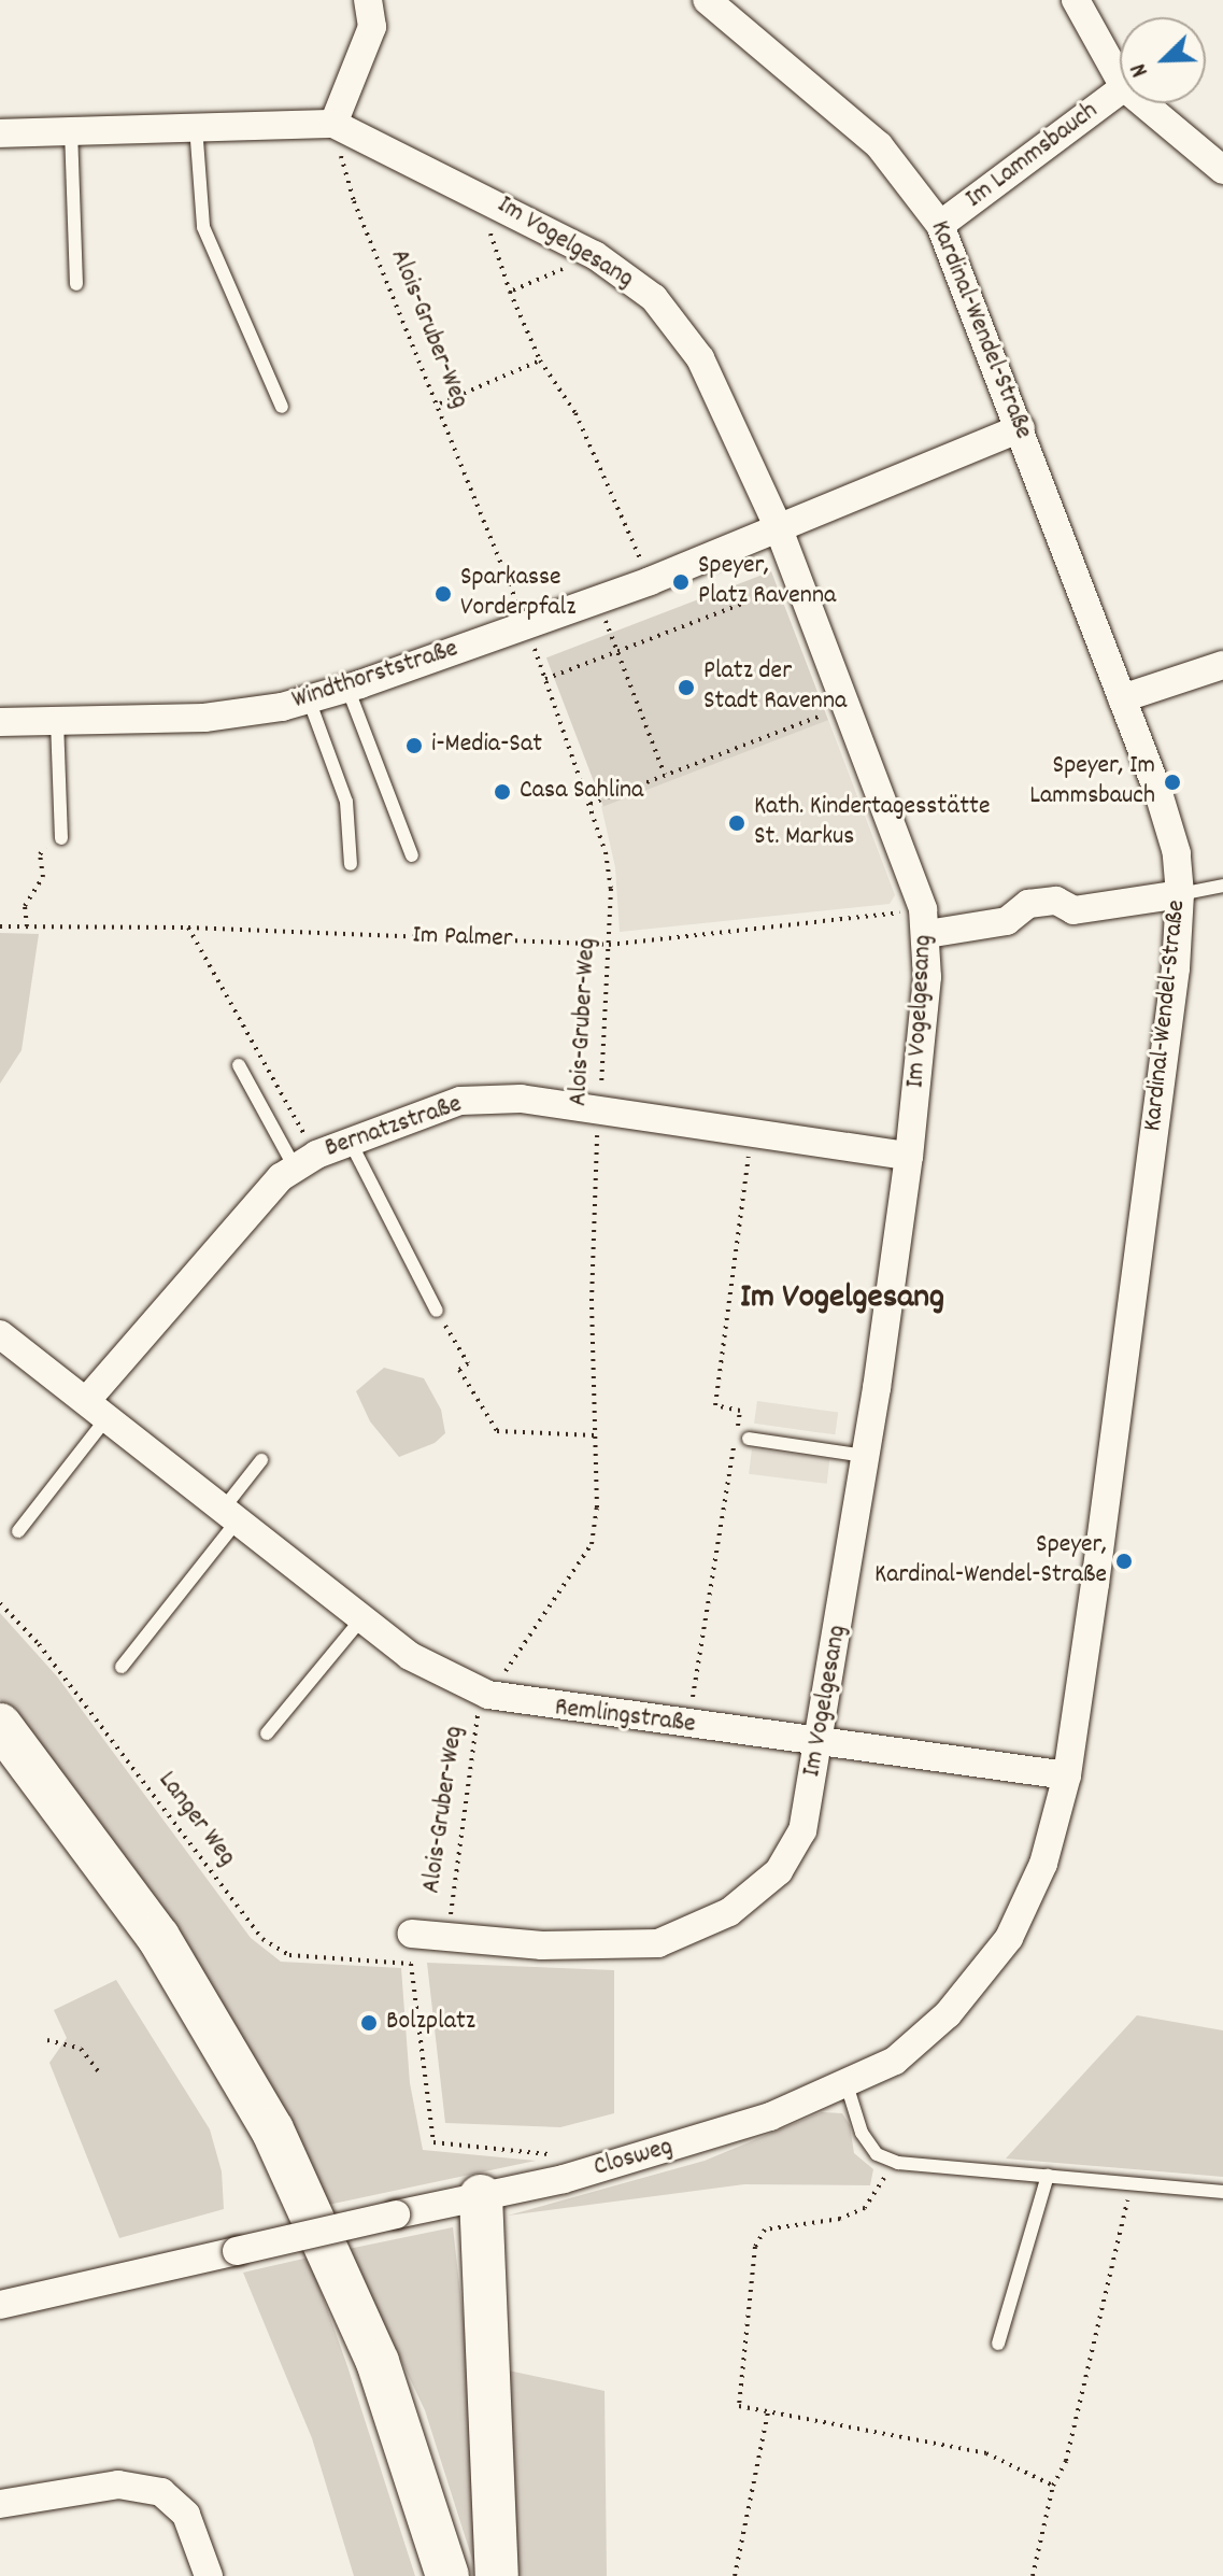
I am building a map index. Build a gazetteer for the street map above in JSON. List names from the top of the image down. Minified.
{"streets":{"street":["Im Lammsbauch","Im Vogelgesang","Kardinal-Wendel-Straße","Windthorststraße","Bernatzstraße","Remlingstraße","Closweg"],"path":["Alois-Gruber-Weg","Im Palmer","Langer Weg"]},"crossings":[["Im Lammsbauch","Kardinal-Wendel-Straße"],["Im Vogelgesang","Alois-Gruber-Weg"],["Im Vogelgesang","Windthorststraße"],["Im Vogelgesang","Im Palmer"],["Im Vogelgesang","Bernatzstraße"],["Im Vogelgesang","Remlingstraße"],["Alois-Gruber-Weg","Windthorststraße"],["Alois-Gruber-Weg","Im Palmer"],["Alois-Gruber-Weg","Bernatzstraße"],["Alois-Gruber-Weg","Remlingstraße"],["Kardinal-Wendel-Straße","Windthorststraße"],["Kardinal-Wendel-Straße","Remlingstraße"],["Kardinal-Wendel-Straße","Closweg"],["Bernatzstraße","Remlingstraße"]],"districts":["Im Vogelgesang"],"places":["Speyer, Platz Ravenna","Sparkasse Vorderpfalz","Platz der Stadt Ravenna","i-Media-Sat","Speyer, Im Lammsbauch","Casa Sahlina","Kath. Kindertagesstätte St. Markus","Speyer, Kardinal-Wendel-Straße","Bolzplatz"],"north":"bottom left"}
